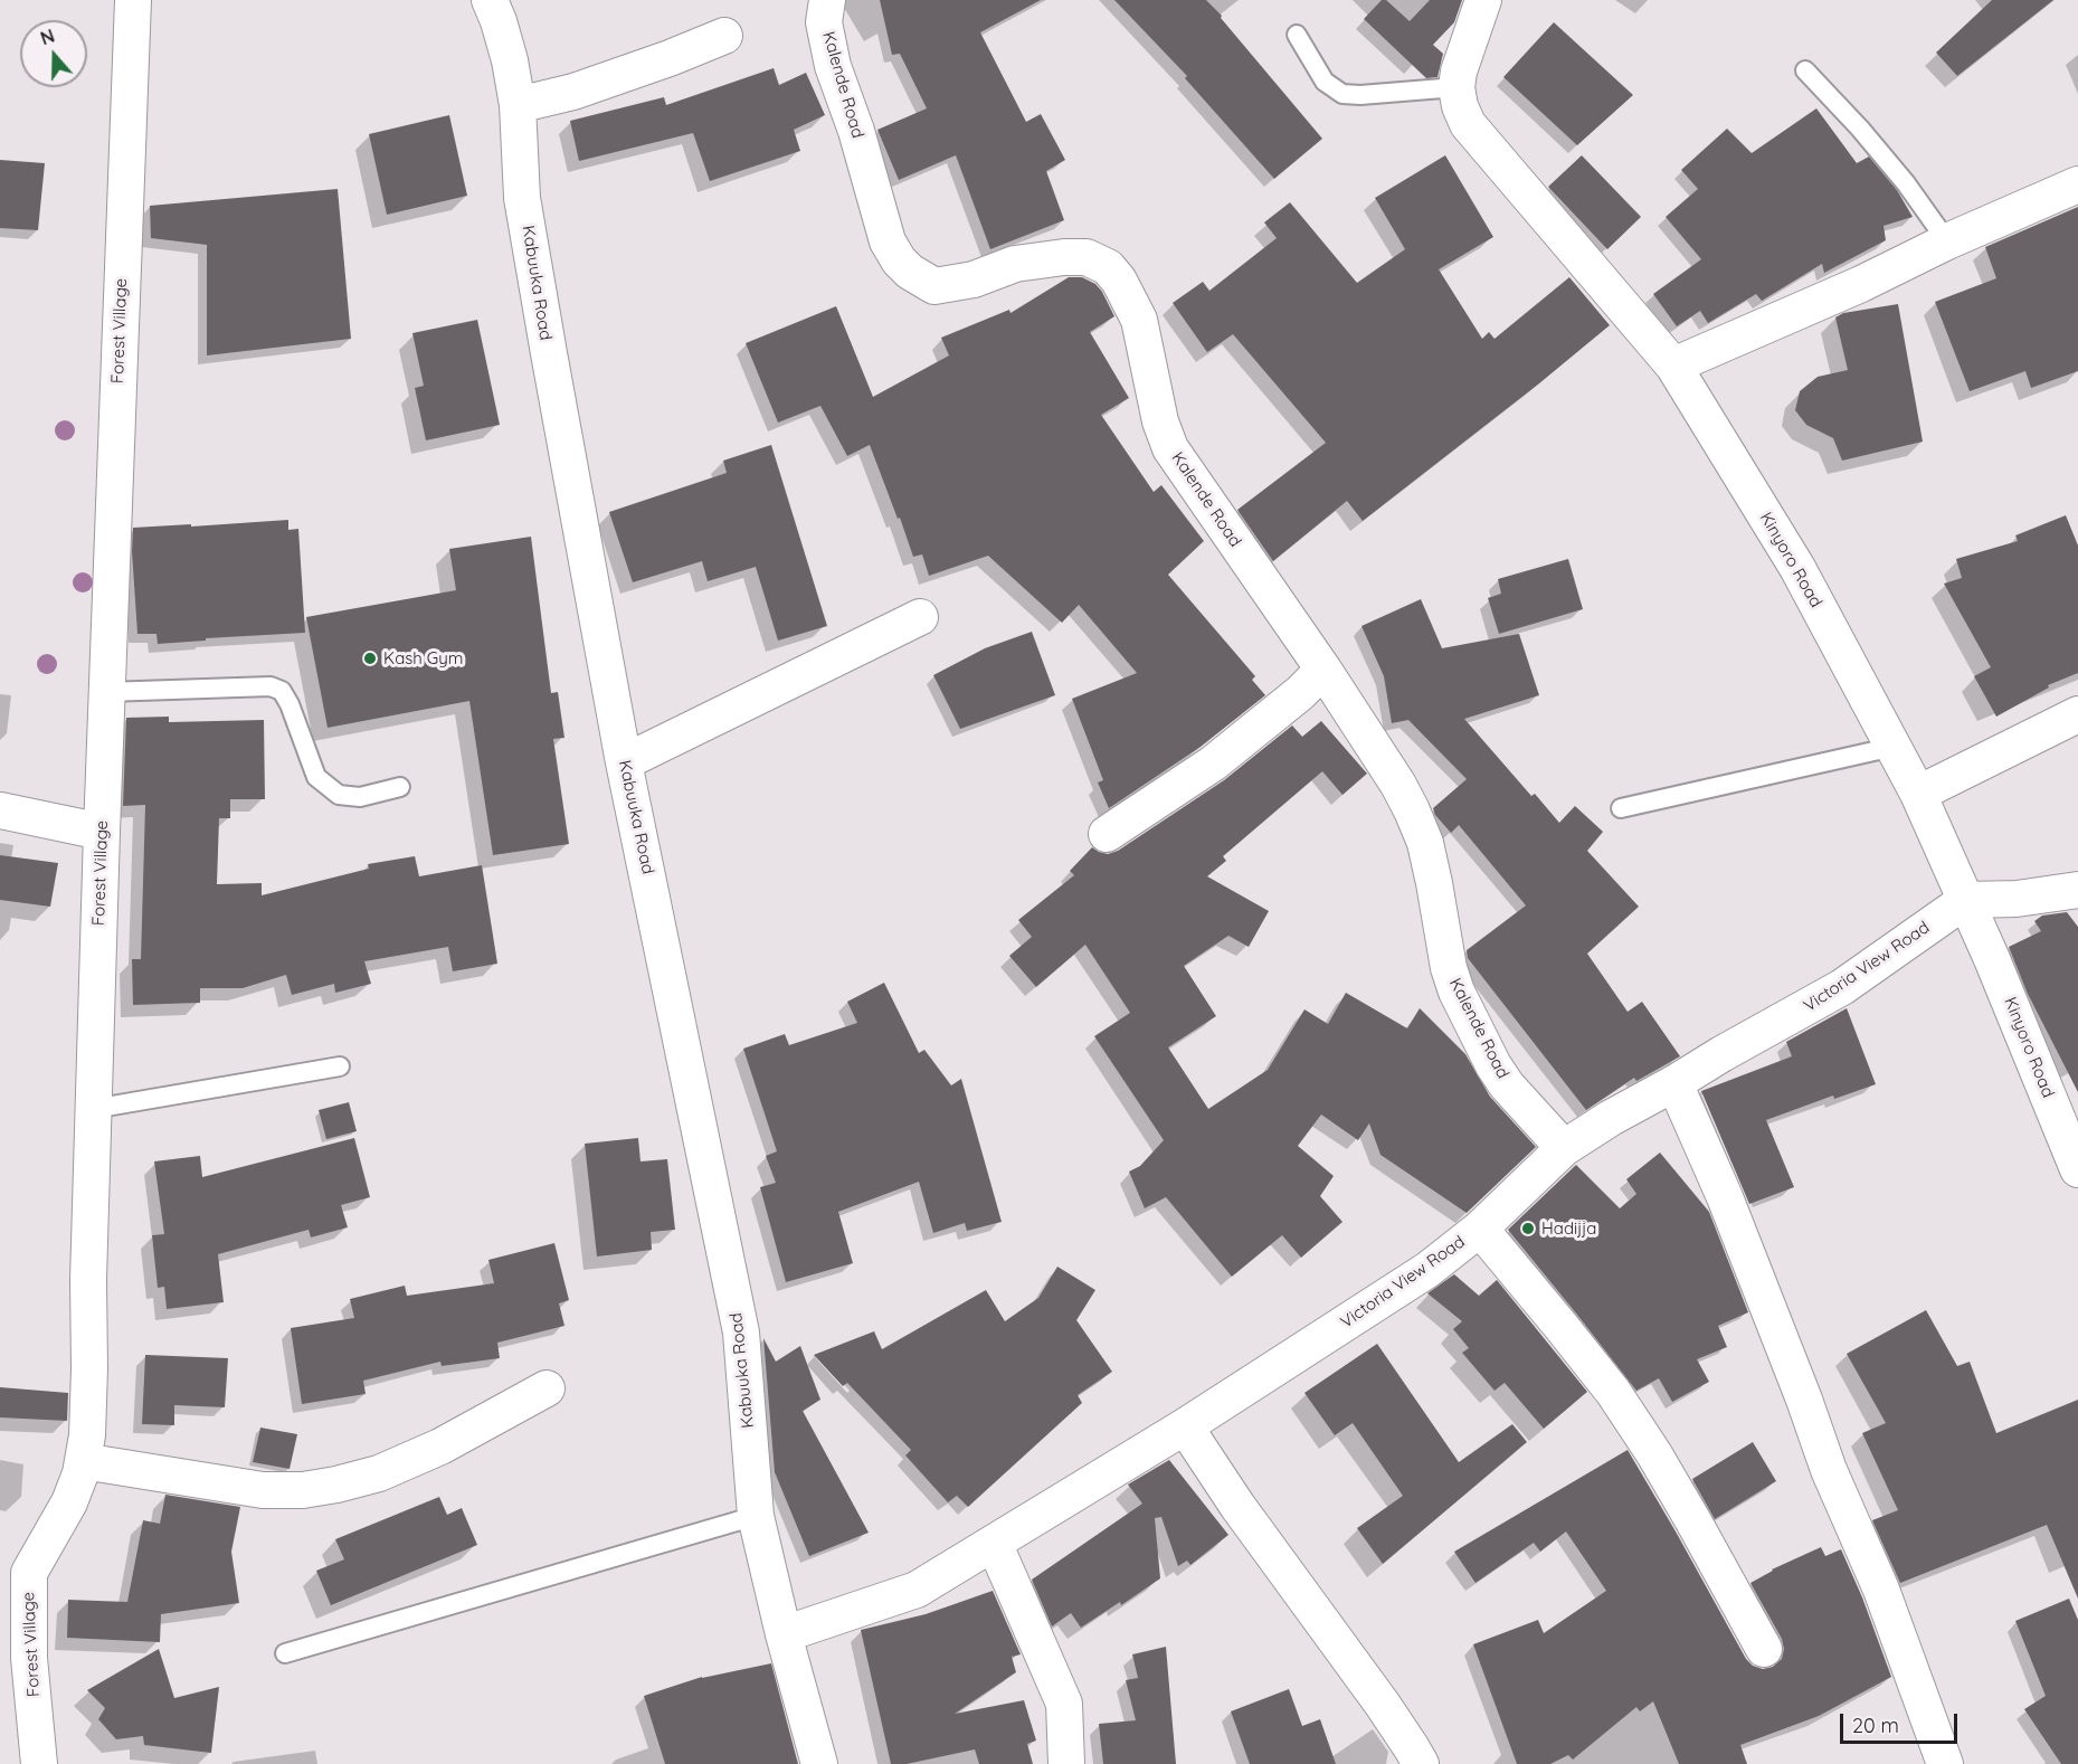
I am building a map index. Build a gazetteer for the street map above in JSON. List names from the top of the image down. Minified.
{"streets":{"street":["Kalende Road","Kabuuka Road","Forest Village","Kinyoro Road","Victoria View Road"]},"crossings":[["Kalende Road","Victoria View Road"],["Kabuuka Road","Victoria View Road"],["Kinyoro Road","Victoria View Road"]],"places":["Kash Gym","Hadijja"],"scale_bar":"20 m","north":"top"}
